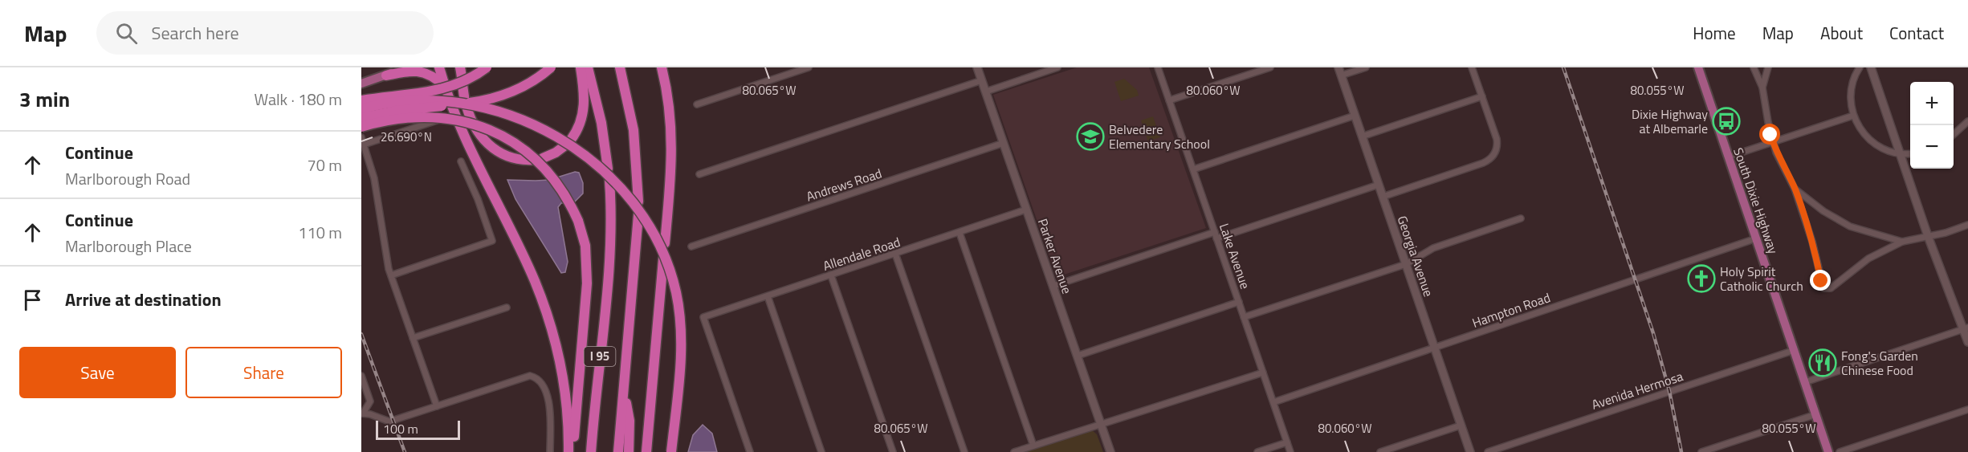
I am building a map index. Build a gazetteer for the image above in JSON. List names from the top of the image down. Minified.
{"streets":{"highway":["I 95"],"main road":["South Dixie Highway"],"street":["Andrews Road","Allendale Road","Parker Avenue","Lake Avenue","Georgia Avenue","Hampton Road","Avenida Hermosa"]},"crossings":[["Andrews Road","Parker Avenue"],["South Dixie Highway","Hampton Road"],["South Dixie Highway","Avenida Hermosa"],["Allendale Road","Parker Avenue"],["Lake Avenue","Hampton Road"],["Georgia Avenue","Hampton Road"]],"places":{"bus stop":["Dixie Highway at Albemarle"],"school or university":["Belvedere Elementary School"],"church":["Holy Spirit Catholic Church"],"restaurant":["Fong's Garden Chinese Food"]},"scale_bar":"100 m","page":{"header":"Map","search":"Search here","nav":["Home","Map","About","Contact"],"heading":["3 min","Walk · 180 m"],"map_buttons":["+","−"],"list":[["Continue","Marlborough Road","70 m"],["Continue","Marlborough Place","110 m"],"Arrive at destination"],"buttons":["Save","Share"],"scale":"100 m"},"coordinates":["80.055°W","80.065°W","80.060°W","26.690°N"]}
